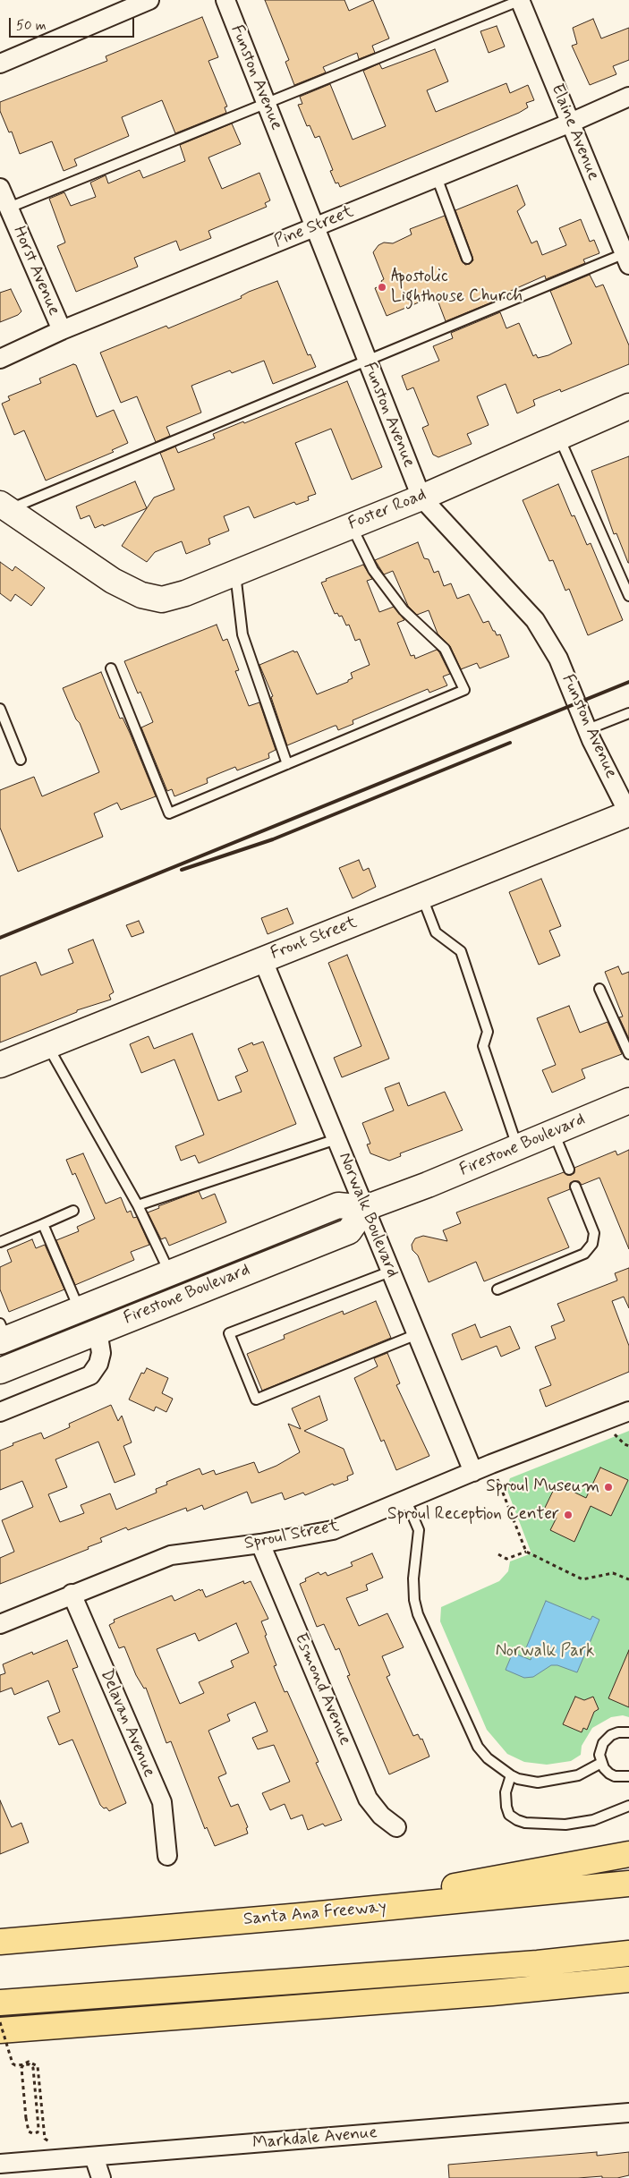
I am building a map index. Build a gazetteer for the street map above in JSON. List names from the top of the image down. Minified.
{"streets":{"highway":["Santa Ana Freeway"],"street":["Funston Avenue","Elaine Avenue","Pine Street","Horst Avenue","Foster Road","Front Street","Firestone Boulevard","Norwalk Boulevard","Sproul Street","Esmond Avenue","Delavan Avenue","Markdale Avenue"]},"crossings":[["Funston Avenue","Pine Street"],["Funston Avenue","Foster Road"],["Funston Avenue","Front Street"],["Elaine Avenue","Pine Street"],["Pine Street","Horst Avenue"],["Front Street","Norwalk Boulevard"],["Firestone Boulevard","Norwalk Boulevard"],["Norwalk Boulevard","Sproul Street"],["Sproul Street","Esmond Avenue"],["Sproul Street","Delavan Avenue"]],"parks":["Norwalk Park"],"places":["Apostolic Lighthouse Church","Sproul Museum","Sproul Reception Center"],"scale_bar":"50 m"}
